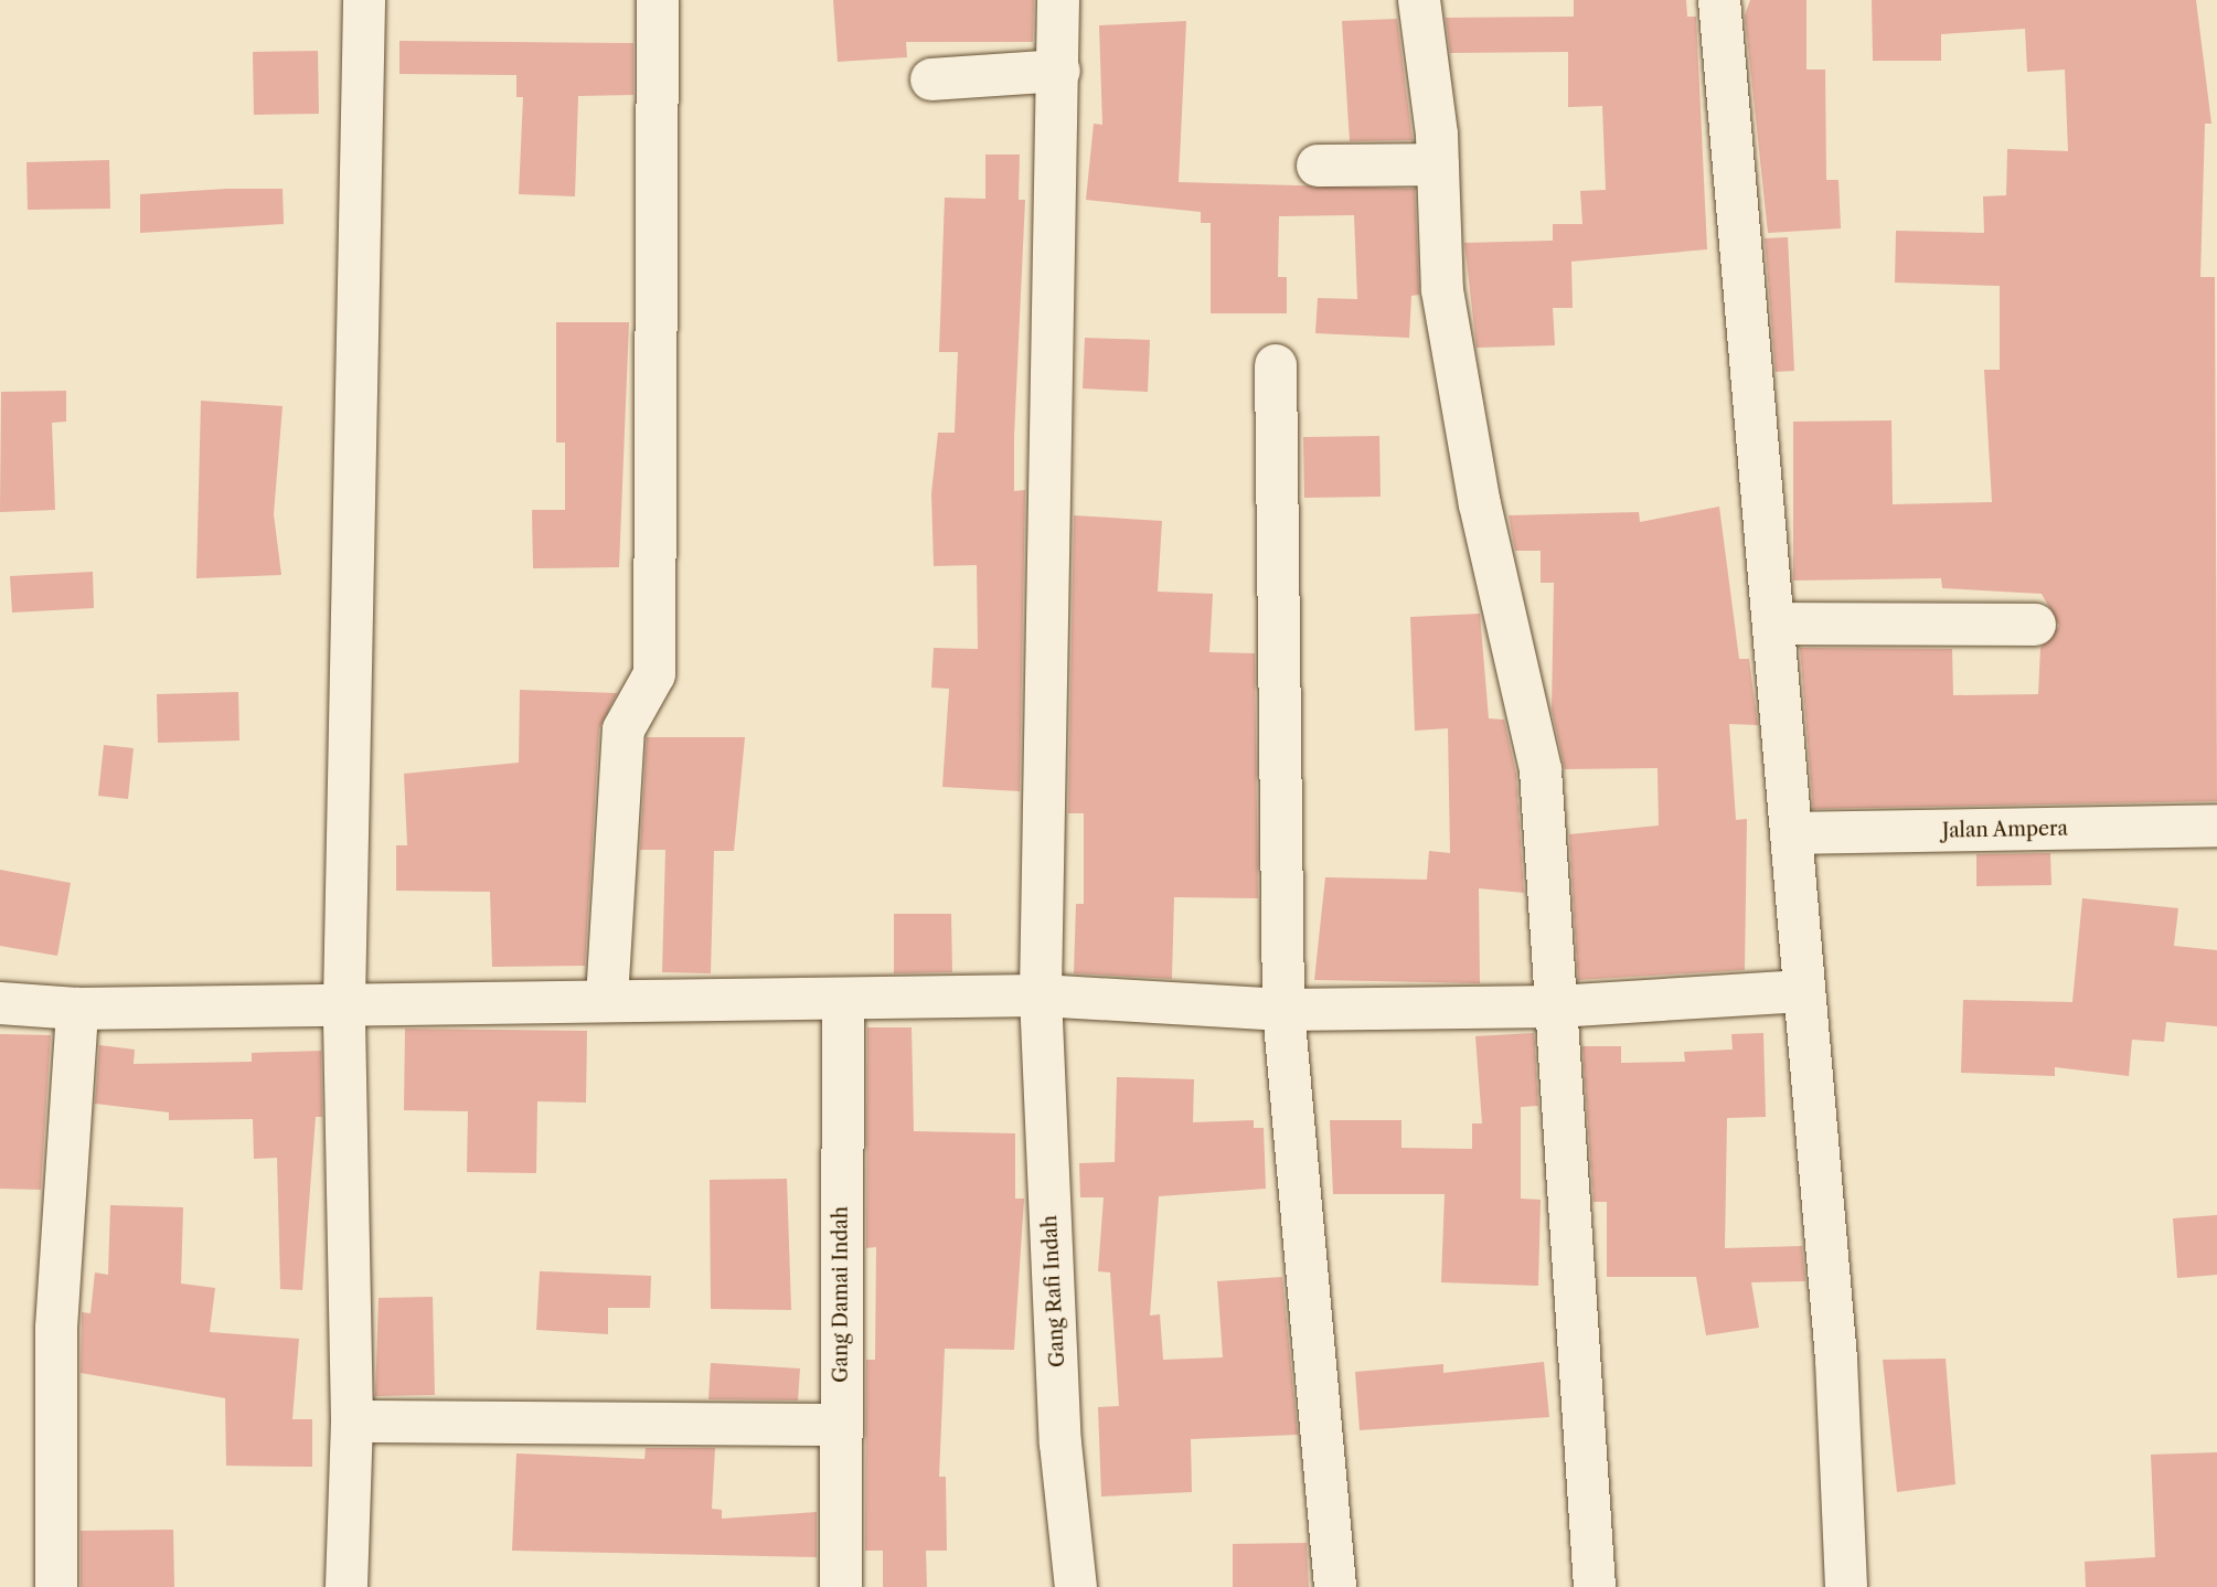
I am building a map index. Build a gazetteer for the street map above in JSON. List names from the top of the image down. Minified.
{"streets":{"street":["Jalan Ampera","Gang Rafi Indah","Gang Damai Indah"]}}
